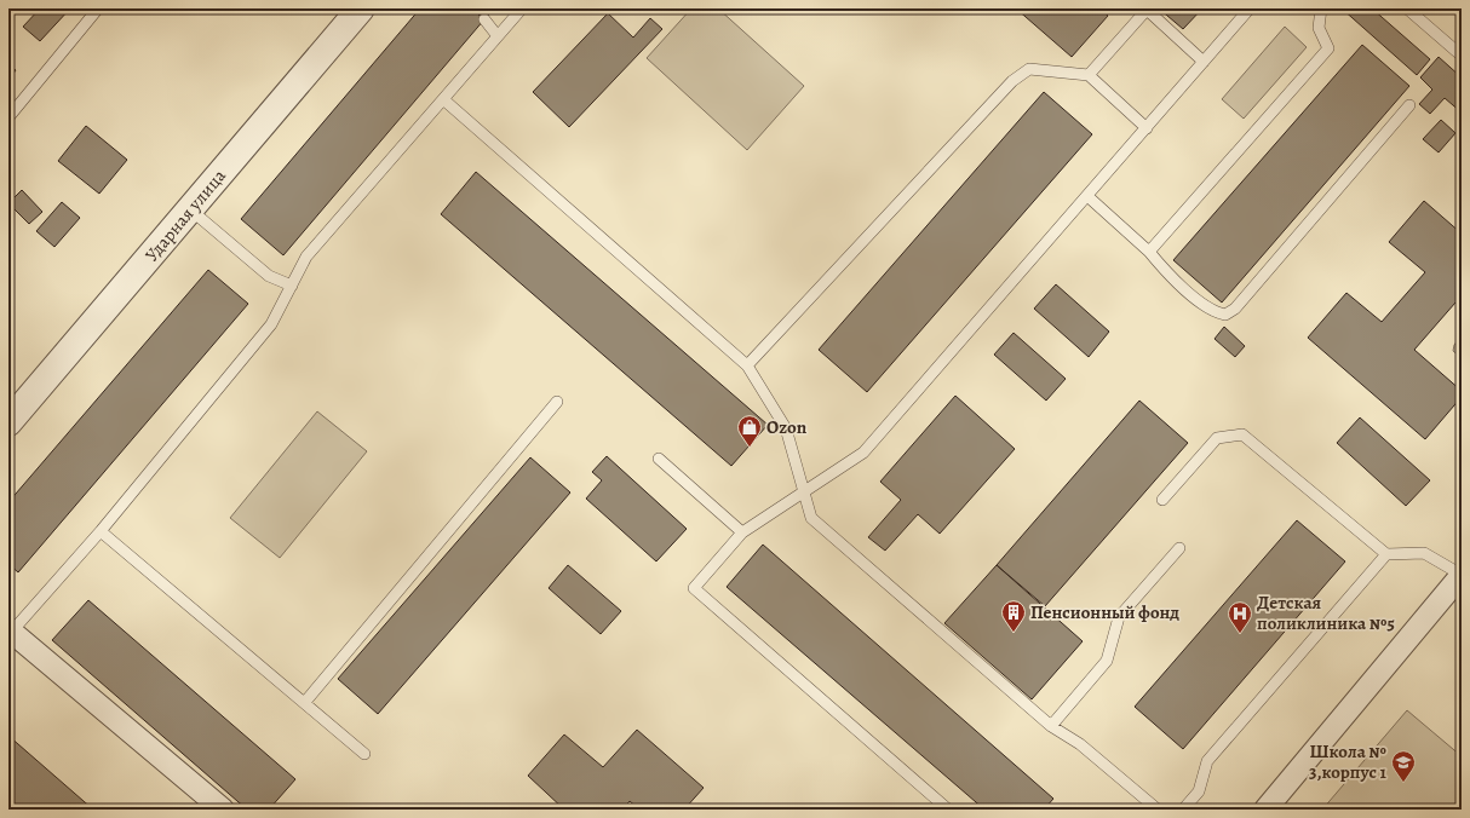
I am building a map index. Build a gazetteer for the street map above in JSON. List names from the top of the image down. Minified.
{"streets":{"street":["Ударная улица"]},"places":{"shop":["Ozon"],"building":["Пенсионный фонд"],"hospital":["Детская поликлиника №5"],"school or university":["Школа № 3,корпус 1"]}}
